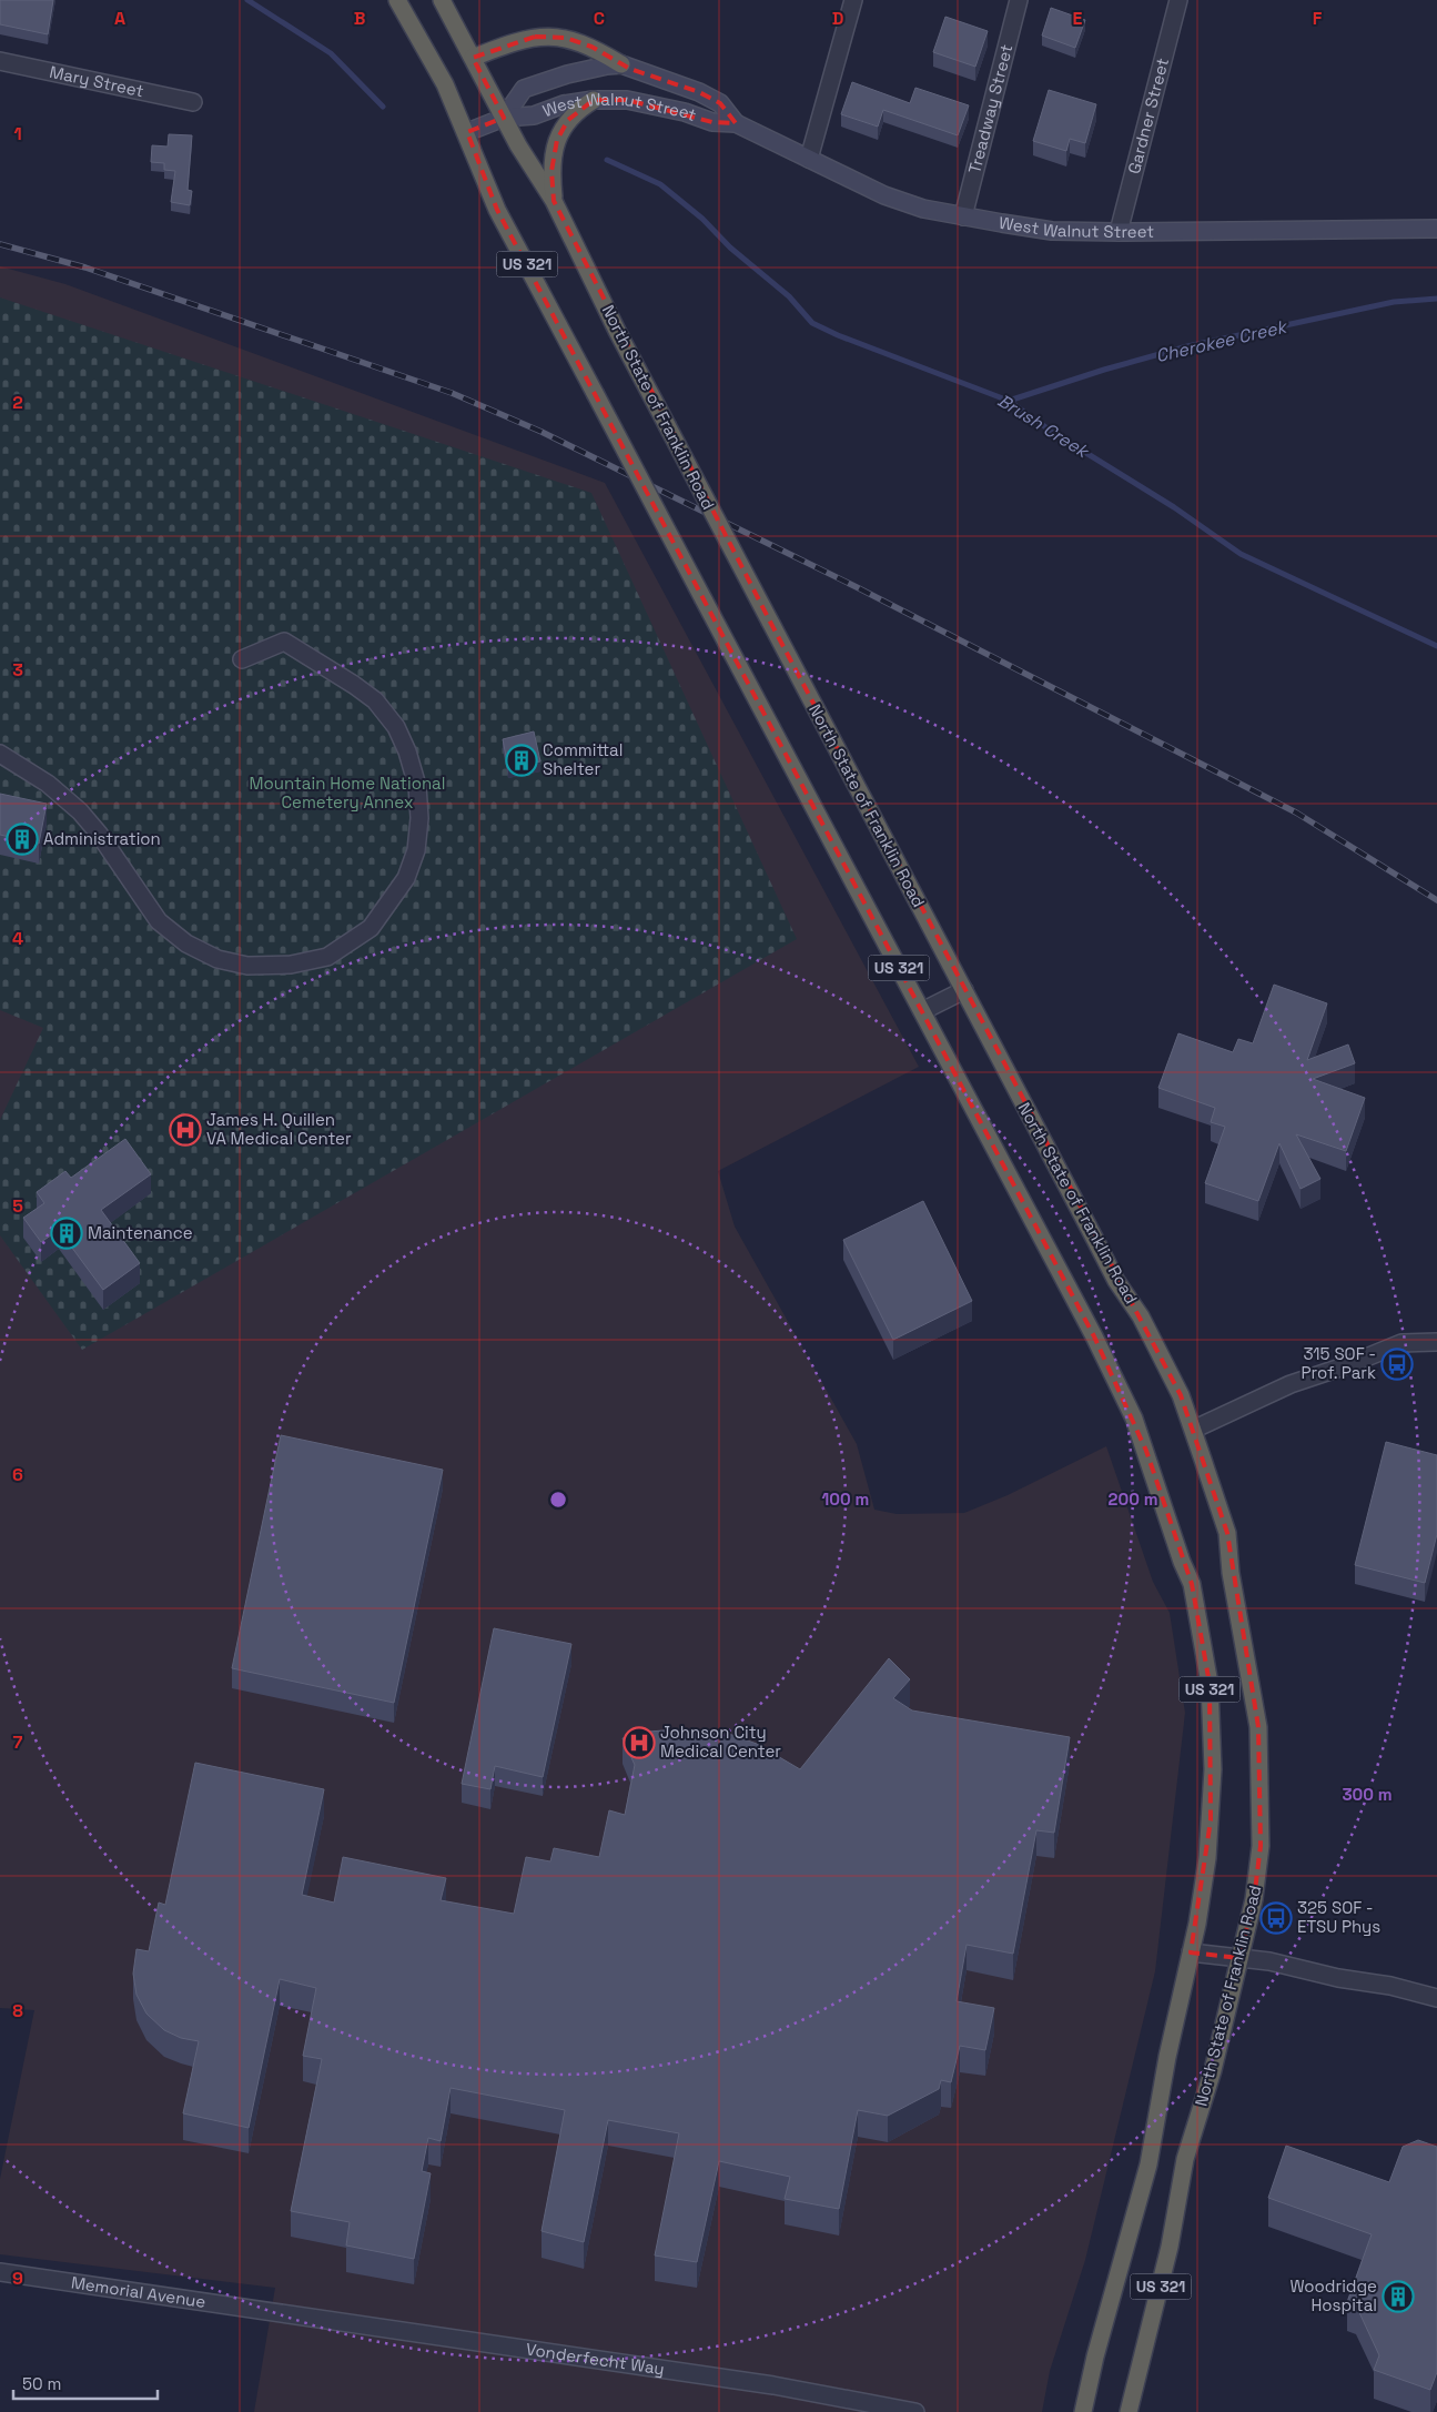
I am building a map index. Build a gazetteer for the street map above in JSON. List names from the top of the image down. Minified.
{"streets":{"highway":["US 321","North State of Franklin Road"],"main road":["West Walnut Street"],"street":["Mary Street","Treadway Street","Gardner Street","Memorial Avenue","Vonderfecht Way"]},"crossings":[["Treadway Street","West Walnut Street"],["West Walnut Street","Gardner Street"],["West Walnut Street","US 321"],["West Walnut Street","North State of Franklin Road"],["US 321","North State of Franklin Road"],["Memorial Avenue","Vonderfecht Way"]],"water":["Cherokee Creek","Brush Creek"],"parks":["Mountain Home National Cemetery Annex"],"places":{"building":["Committal Shelter","Administration","Maintenance","Woodridge Hospital"],"hospital":["James H. Quillen VA Medical Center","Johnson City Medical Center"],"bus stop":["315 SOF - Prof. Park","325 SOF - ETSU Phys"]},"scale_bar":"50 m","grid":{"columns":["A","B","C","D","E","F"],"rows":["1","2","3","4","5","6","7","8","9"]},"rings":["100 m","200 m","300 m"]}
